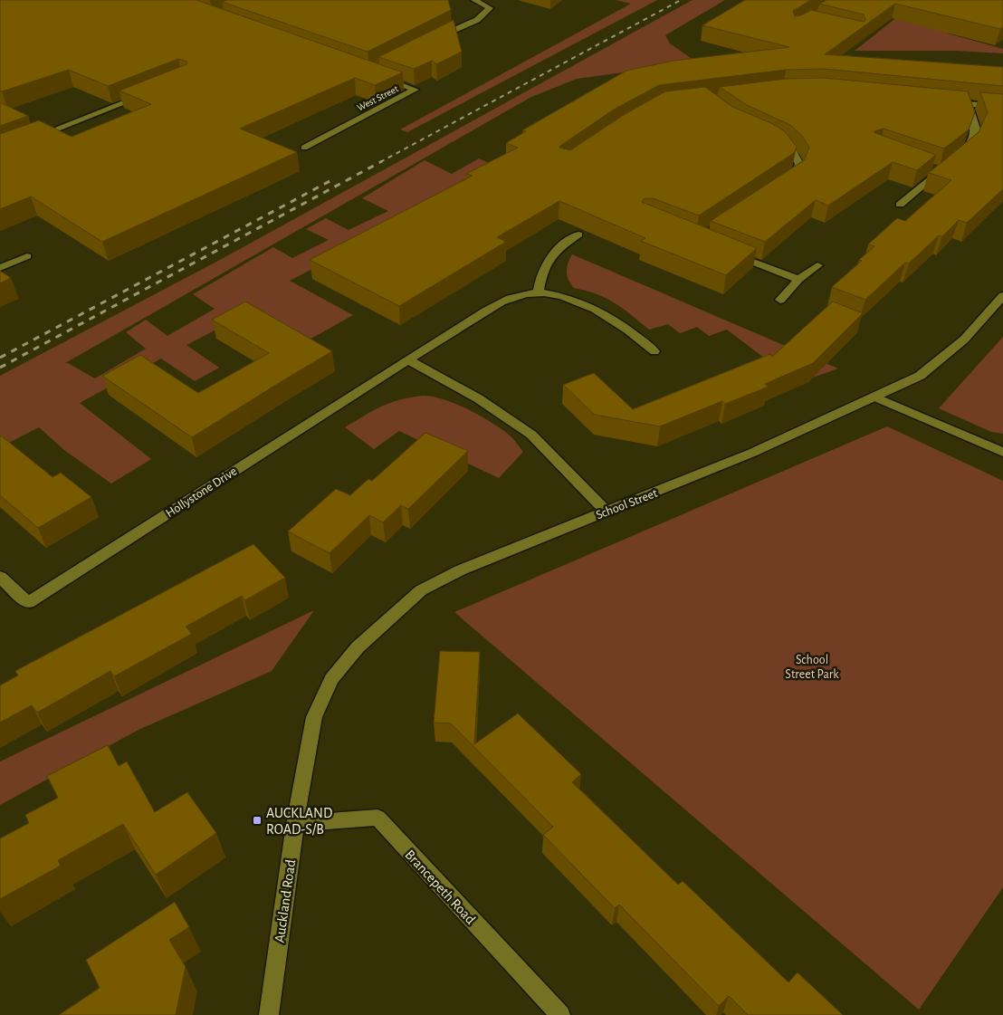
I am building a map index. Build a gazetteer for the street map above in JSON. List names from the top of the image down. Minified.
{"streets":{"street":["West Street","Hollystone Drive","School Street","Brancepeth Road","Auckland Road"]},"crossings":[["School Street","Auckland Road"],["Brancepeth Road","Auckland Road"]],"parks":["School Street Park"],"places":{"transit":["AUCKLAND ROAD-S/B"]}}
